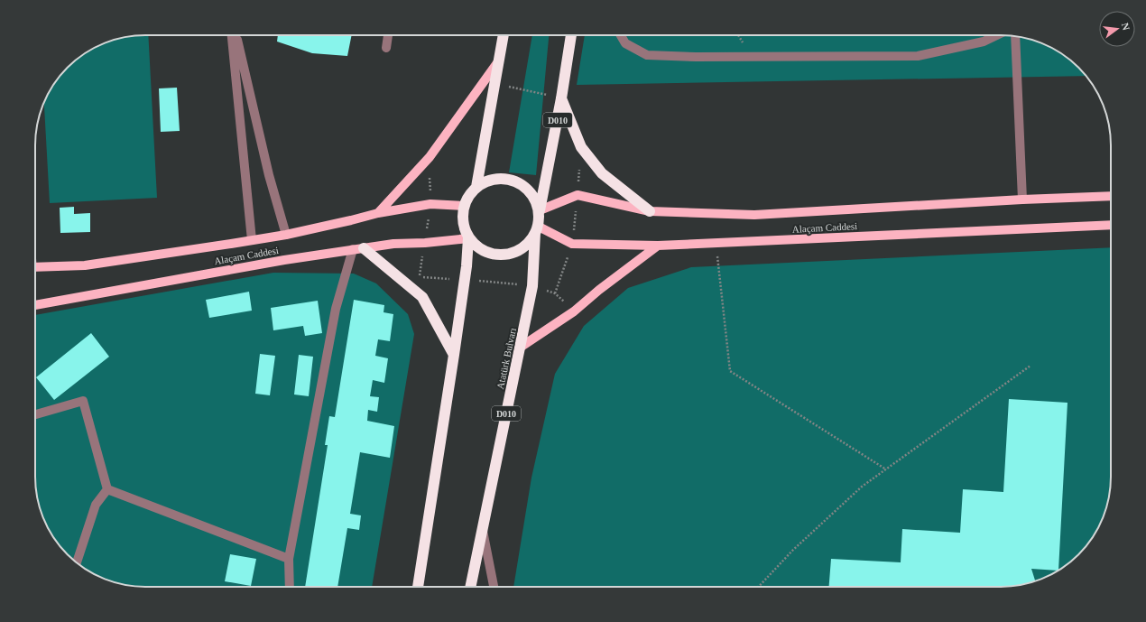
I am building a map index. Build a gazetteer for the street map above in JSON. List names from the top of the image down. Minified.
{"streets":{"highway":["D010","Atatürk Bulvarı"],"main road":["Alaçam Caddesi"]},"crossings":[["D010","Alaçam Caddesi"],["D010","Atatürk Bulvarı"],["Alaçam Caddesi","Atatürk Bulvarı"]],"north":"right"}
